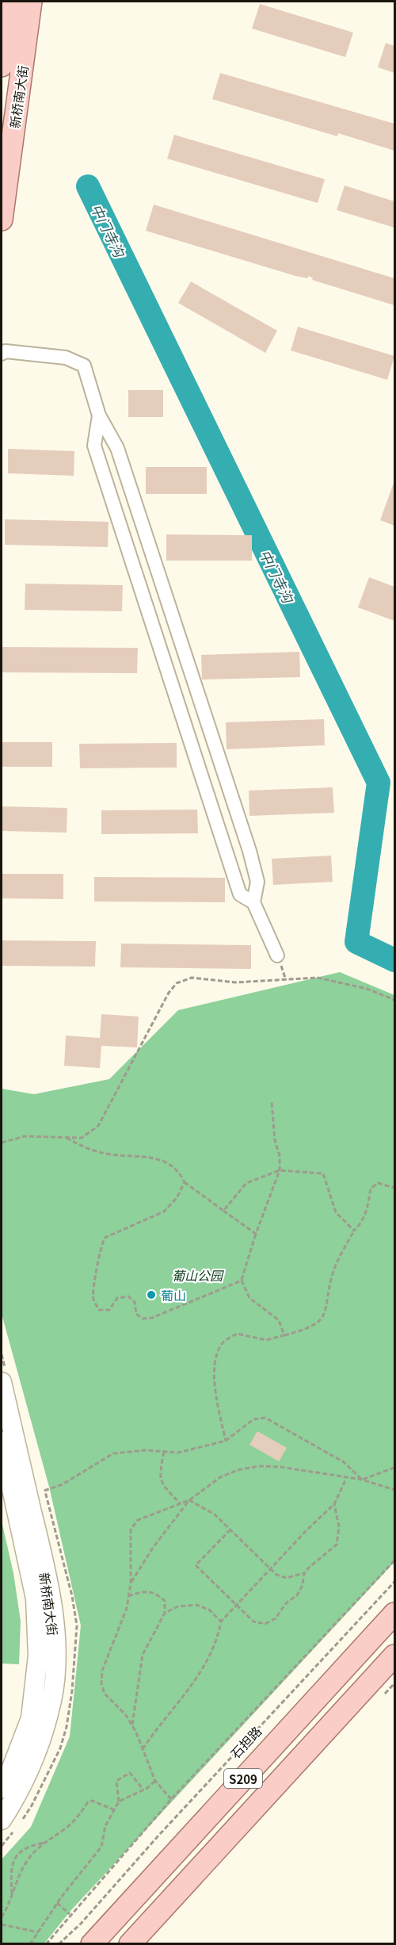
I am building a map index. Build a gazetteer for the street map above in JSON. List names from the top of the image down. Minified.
{"streets":{"main road":["新桥南大街","石担路","S209"]},"water":["中门寺沟"],"parks":["葡山公园"],"places":["葡山"]}
